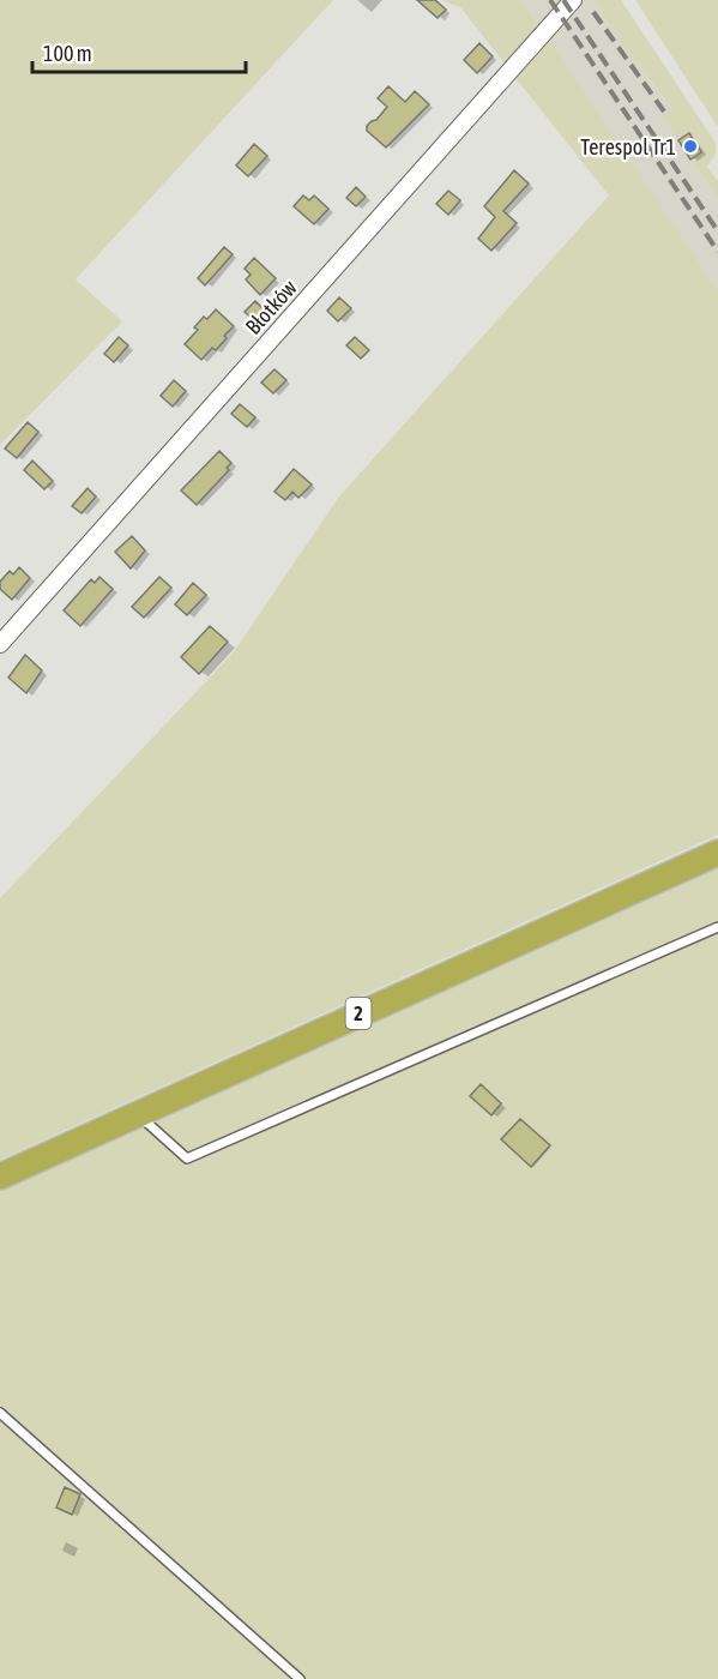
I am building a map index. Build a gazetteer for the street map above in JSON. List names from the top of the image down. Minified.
{"streets":{"highway":["2"],"street":["Błotków"]},"places":["Terespol Tr1"],"scale_bar":"100 m"}
